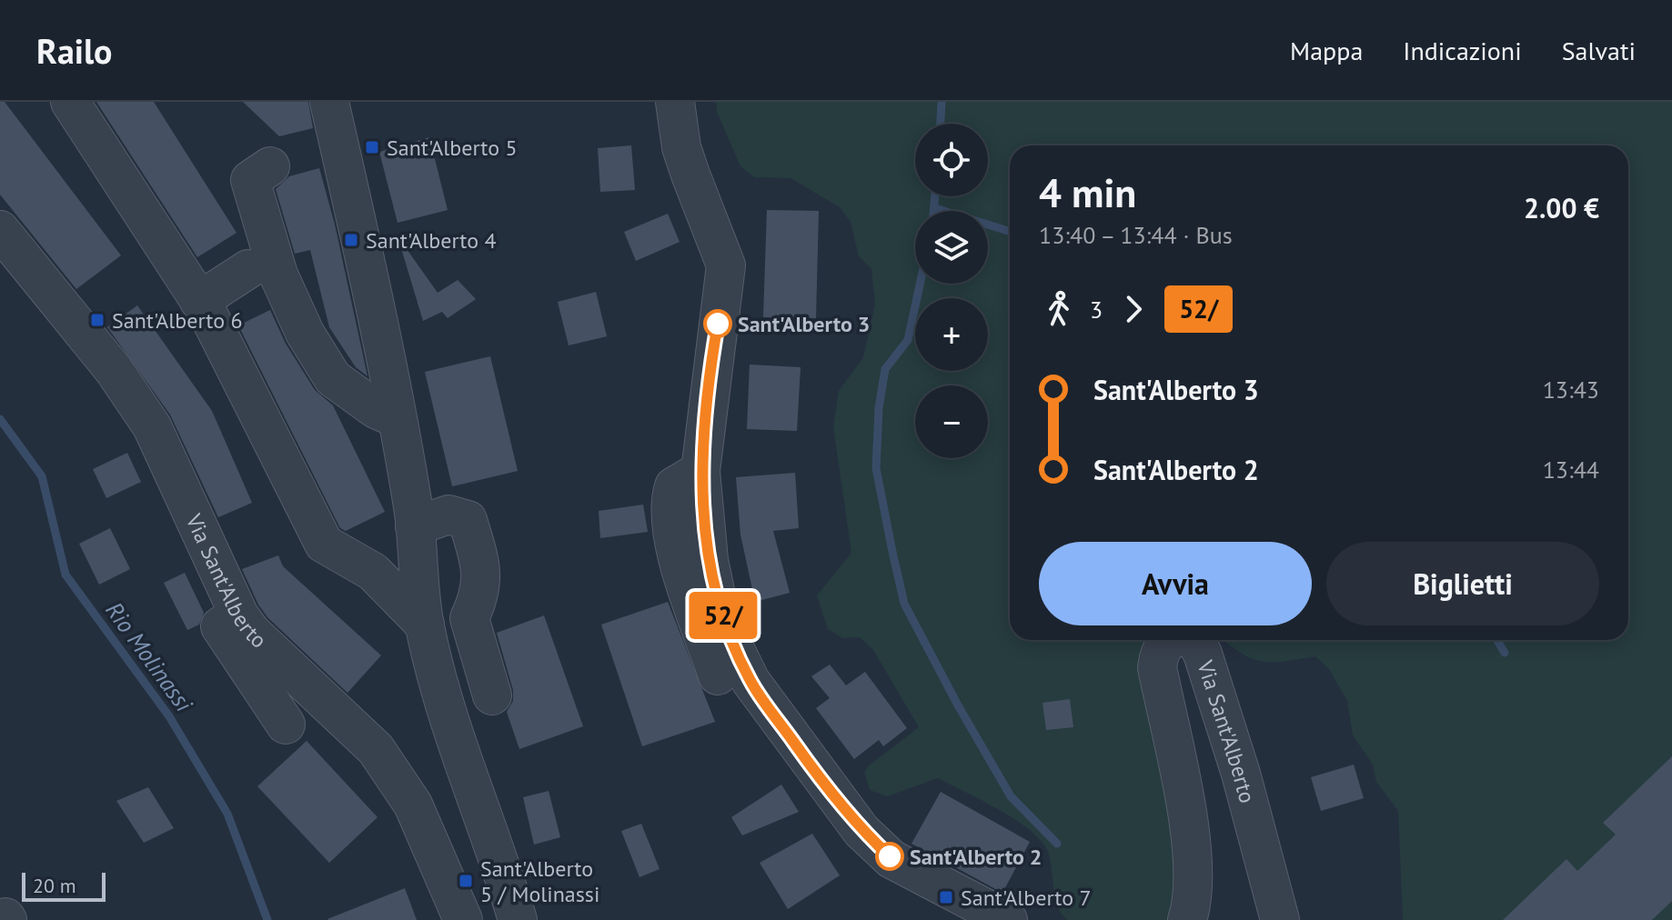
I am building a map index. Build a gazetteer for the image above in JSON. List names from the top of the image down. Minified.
{"streets":{"street":["Via Sant'Alberto"]},"water":["Rio Molinassi"],"places":{"transit":["Sant'Alberto 5","Sant'Alberto 4","Sant'Alberto 6","Sant'Alberto 5 / Molinassi","Sant'Alberto 7"],"other":["Sant'Alberto 3","Sant'Alberto 2"]},"lines":["bus line 52/"],"scale_bar":"20 m","page":{"header":"Railo","nav":["Mappa","Indicazioni","Salvati"],"on_map":"52/","map_buttons":["+","−"],"heading":["4 min","13:40 – 13:44 · Bus","2.00 €"],"legs":["3","52/"],"list":[{"name":"Sant'Alberto 3","value":"13:43"},{"name":"Sant'Alberto 2","value":"13:44"}],"buttons":["Avvia","Biglietti"],"scale":"20 m"}}
